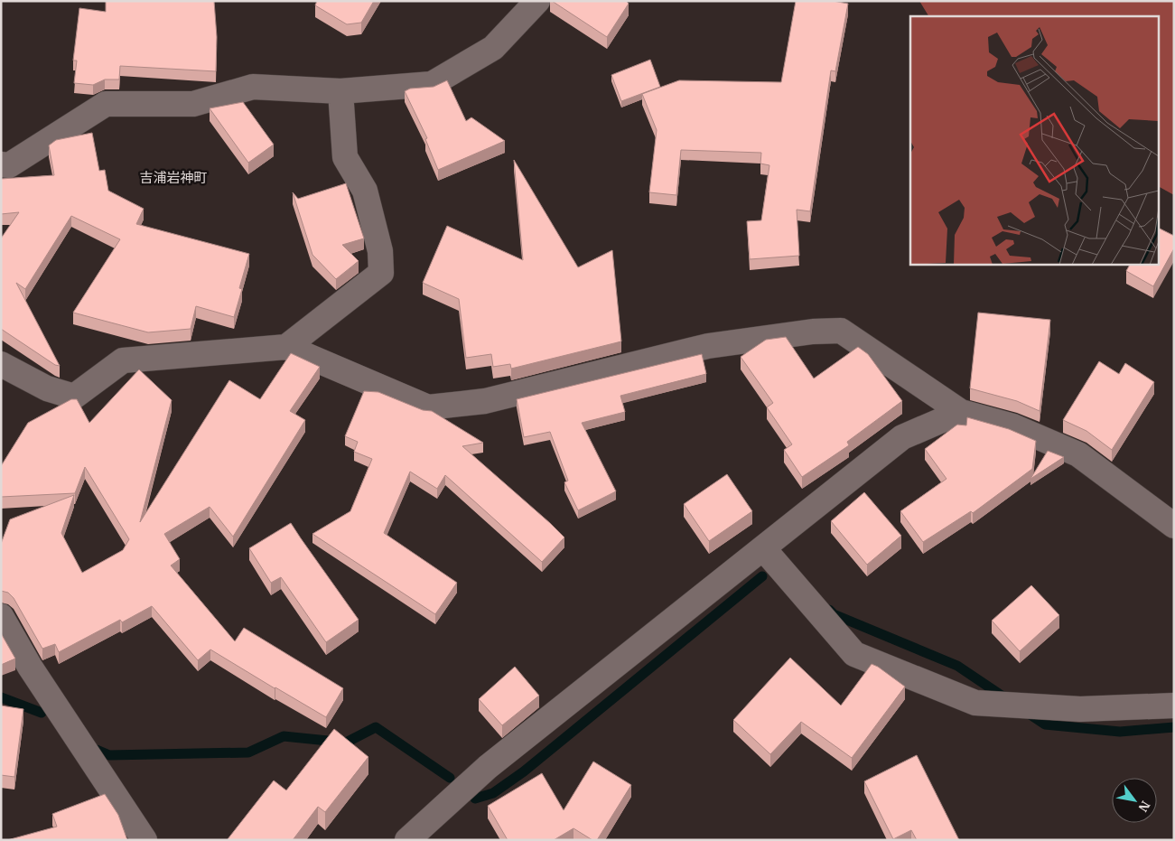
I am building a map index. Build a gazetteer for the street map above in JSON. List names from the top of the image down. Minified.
{"districts":["吉浦岩神町"],"north":"bottom right"}
